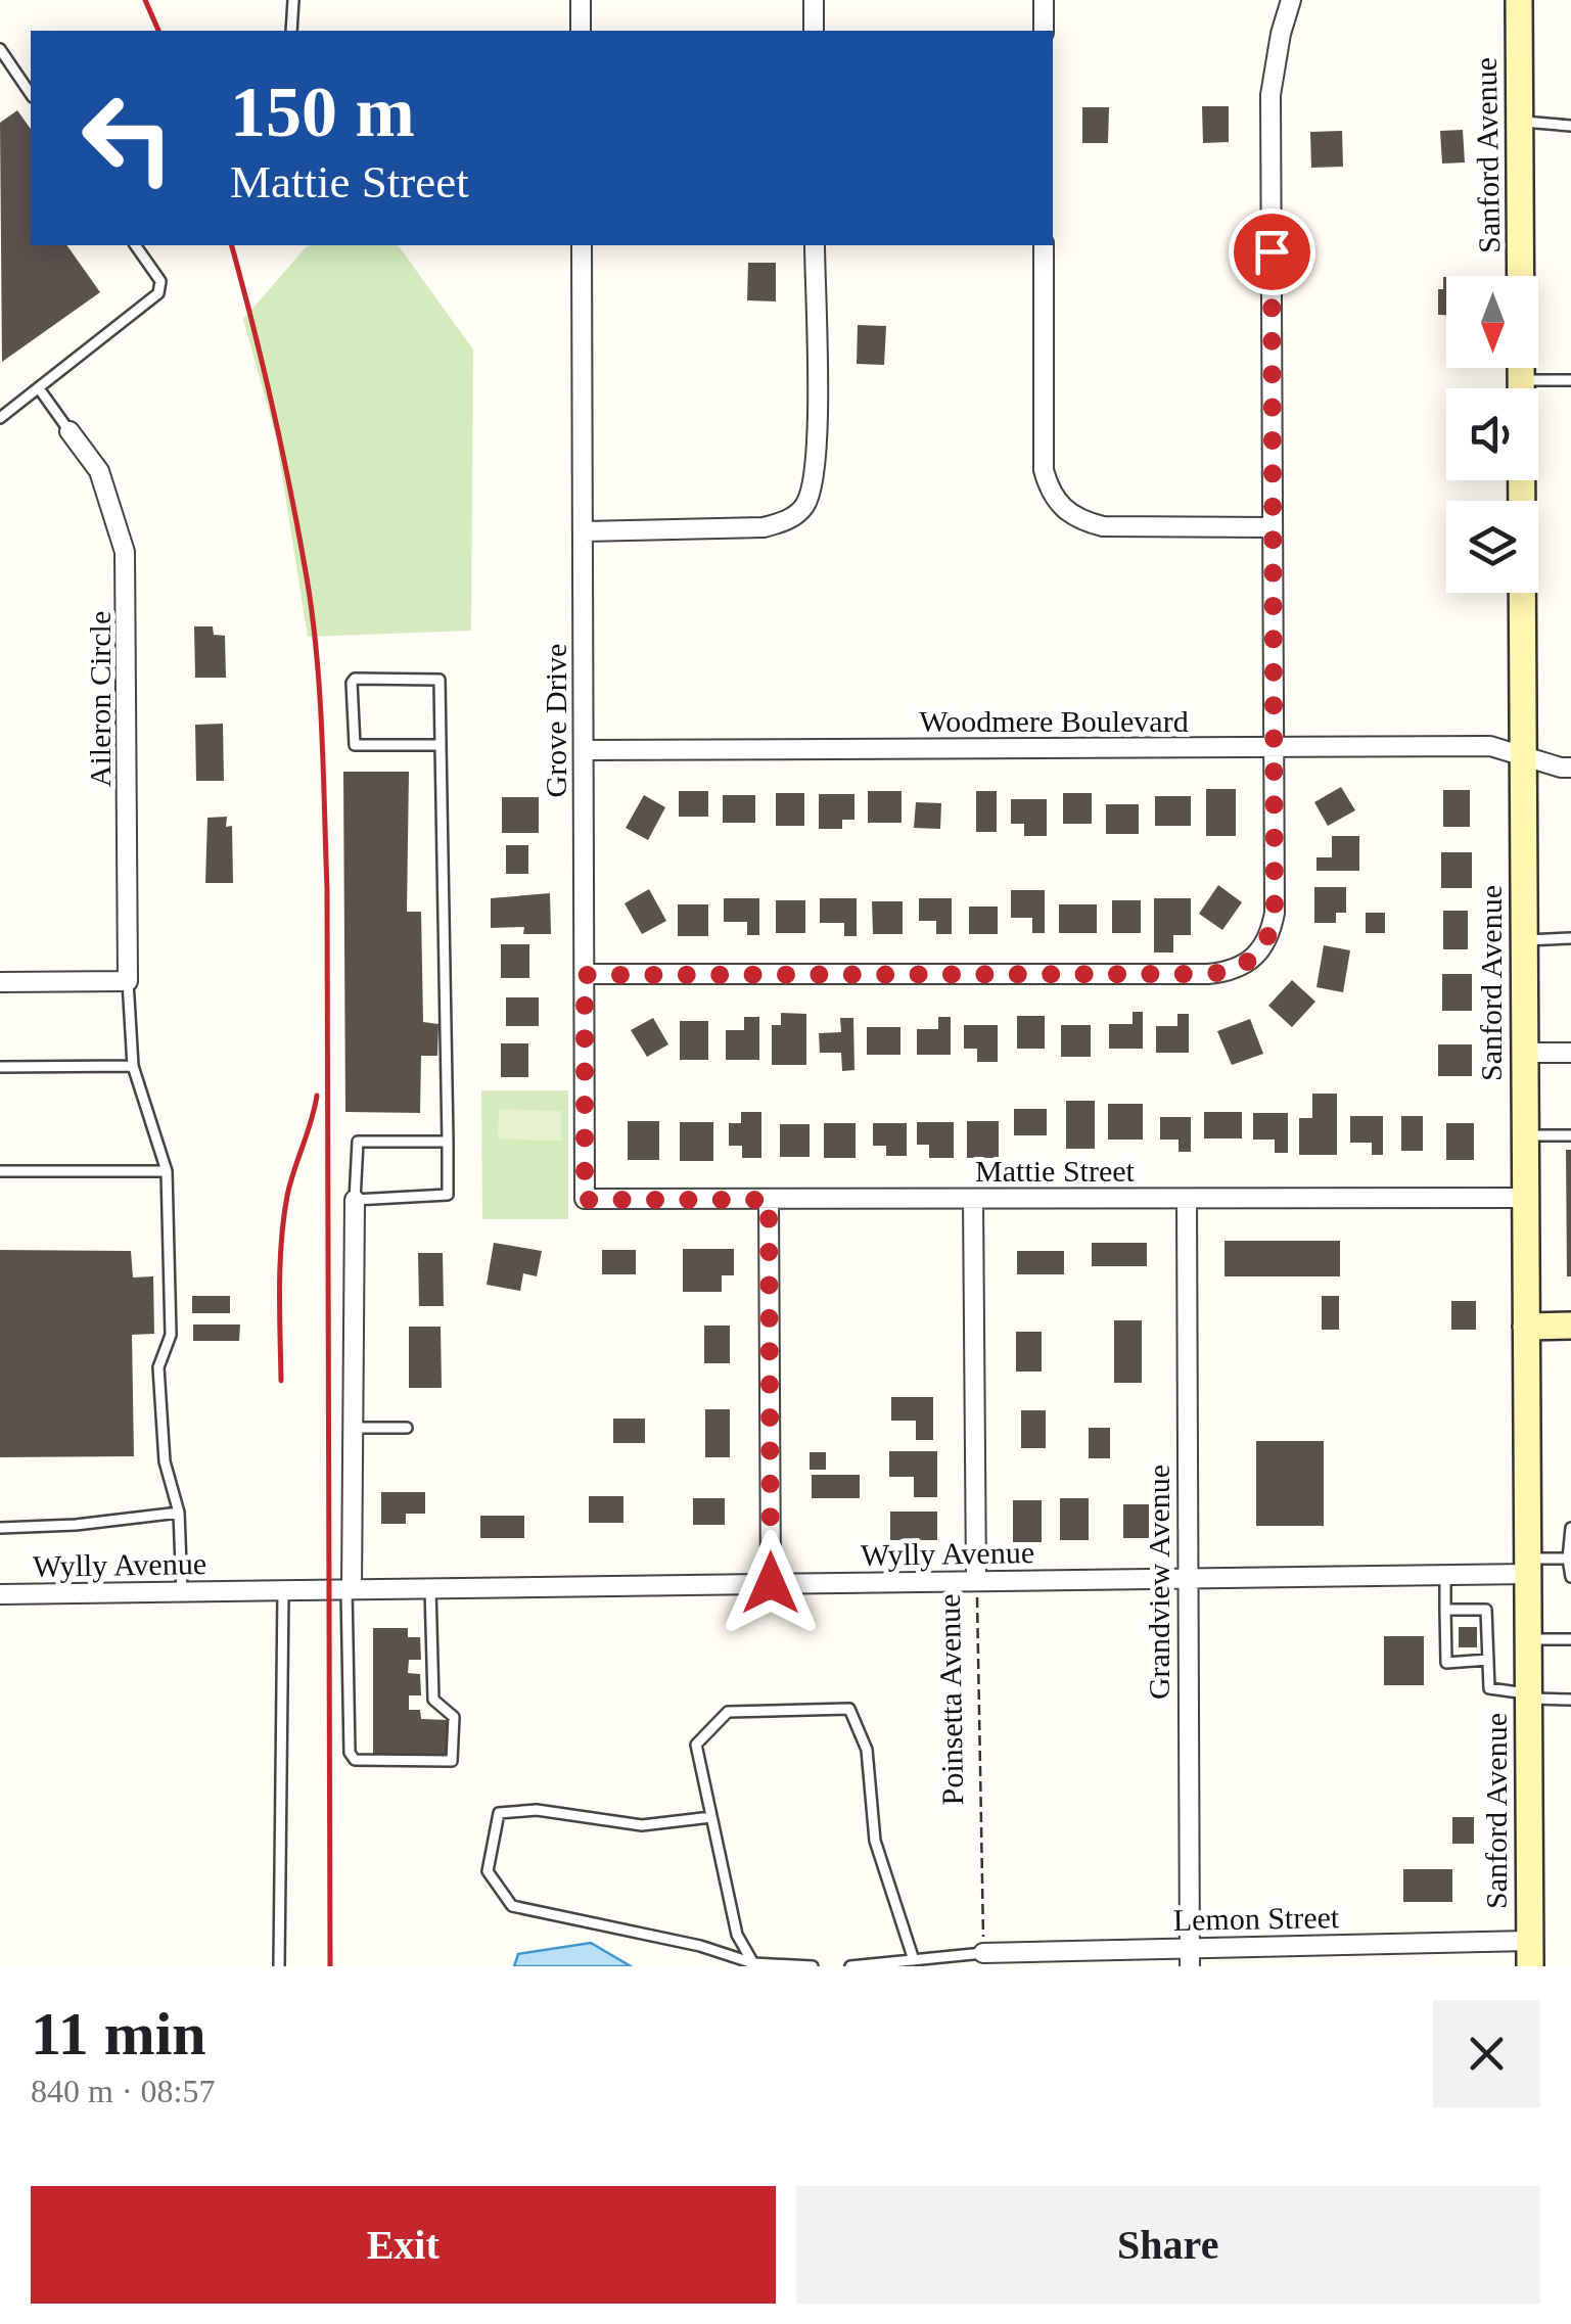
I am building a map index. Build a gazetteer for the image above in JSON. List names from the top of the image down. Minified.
{"streets":{"main road":["Sanford Avenue"],"street":["Aileron Circle","Grove Drive","Woodmere Boulevard","Mattie Street","Wylly Avenue","Grandview Avenue","Poinsetta Avenue","Lemon Street"]},"crossings":[["Sanford Avenue","Woodmere Boulevard"],["Sanford Avenue","Mattie Street"],["Sanford Avenue","Wylly Avenue"],["Sanford Avenue","Lemon Street"],["Grove Drive","Woodmere Boulevard"],["Grove Drive","Mattie Street"],["Mattie Street","Grandview Avenue"],["Mattie Street","Poinsetta Avenue"],["Wylly Avenue","Grandview Avenue"],["Wylly Avenue","Poinsetta Avenue"],["Grandview Avenue","Lemon Street"],["Poinsetta Avenue","Lemon Street"]],"north":"bottom","page":{"turn":["150 m","Mattie Street"],"heading":["11 min","840 m · 08:57"],"buttons":["Exit","Share"]}}
